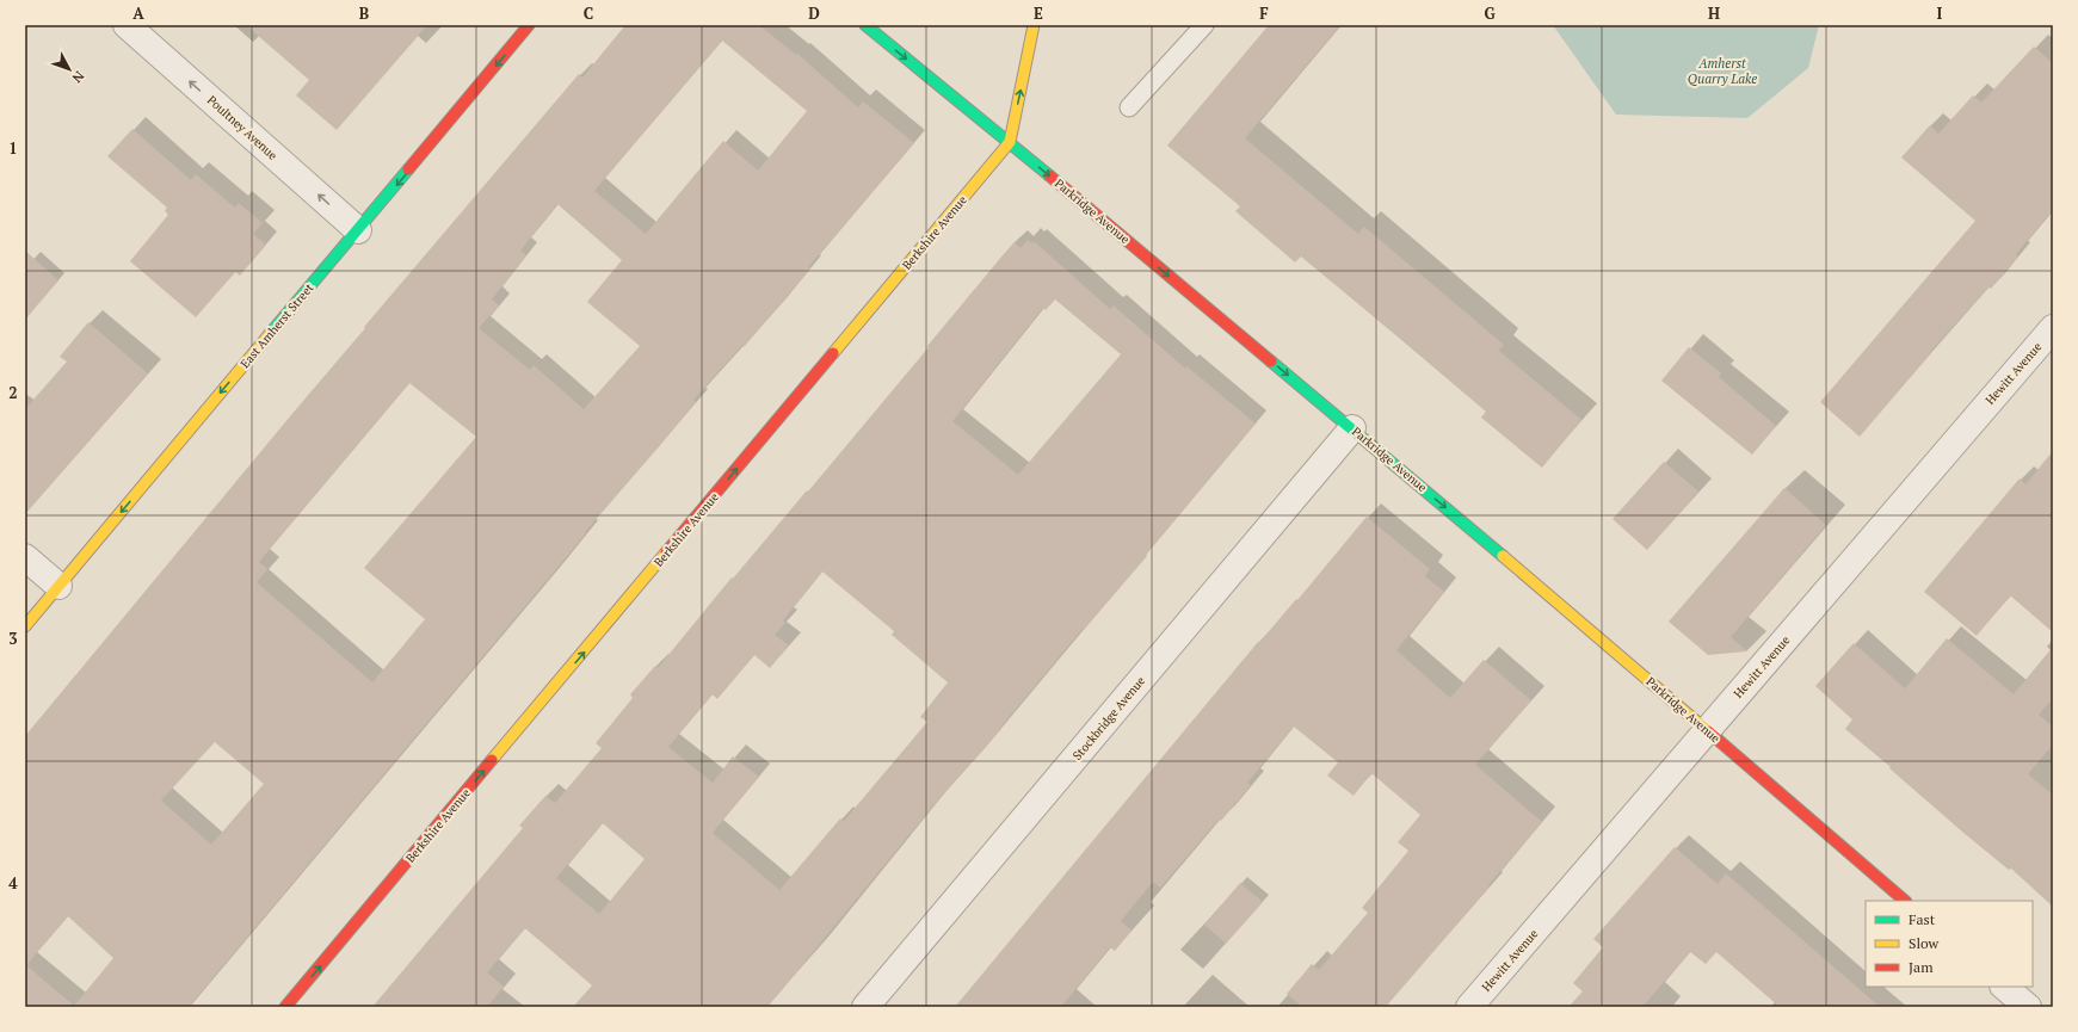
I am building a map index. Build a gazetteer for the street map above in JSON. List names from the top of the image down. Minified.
{"streets":{"street":["Poultney Avenue","Parkridge Avenue","Berkshire Avenue","East Amherst Street","Hewitt Avenue","Stockbridge Avenue"]},"crossings":[["Poultney Avenue","East Amherst Street"],["Parkridge Avenue","Berkshire Avenue"],["Parkridge Avenue","Hewitt Avenue"],["Parkridge Avenue","Stockbridge Avenue"]],"one_way":["Poultney Avenue","Parkridge Avenue","Berkshire Avenue","East Amherst Street"],"water":["Amherst Quarry Lake"],"legend":["Fast","Slow","Jam"],"north":"bottom right","grid":{"columns":["A","B","C","D","E","F","G","H","I"],"rows":["1","2","3","4"]}}
